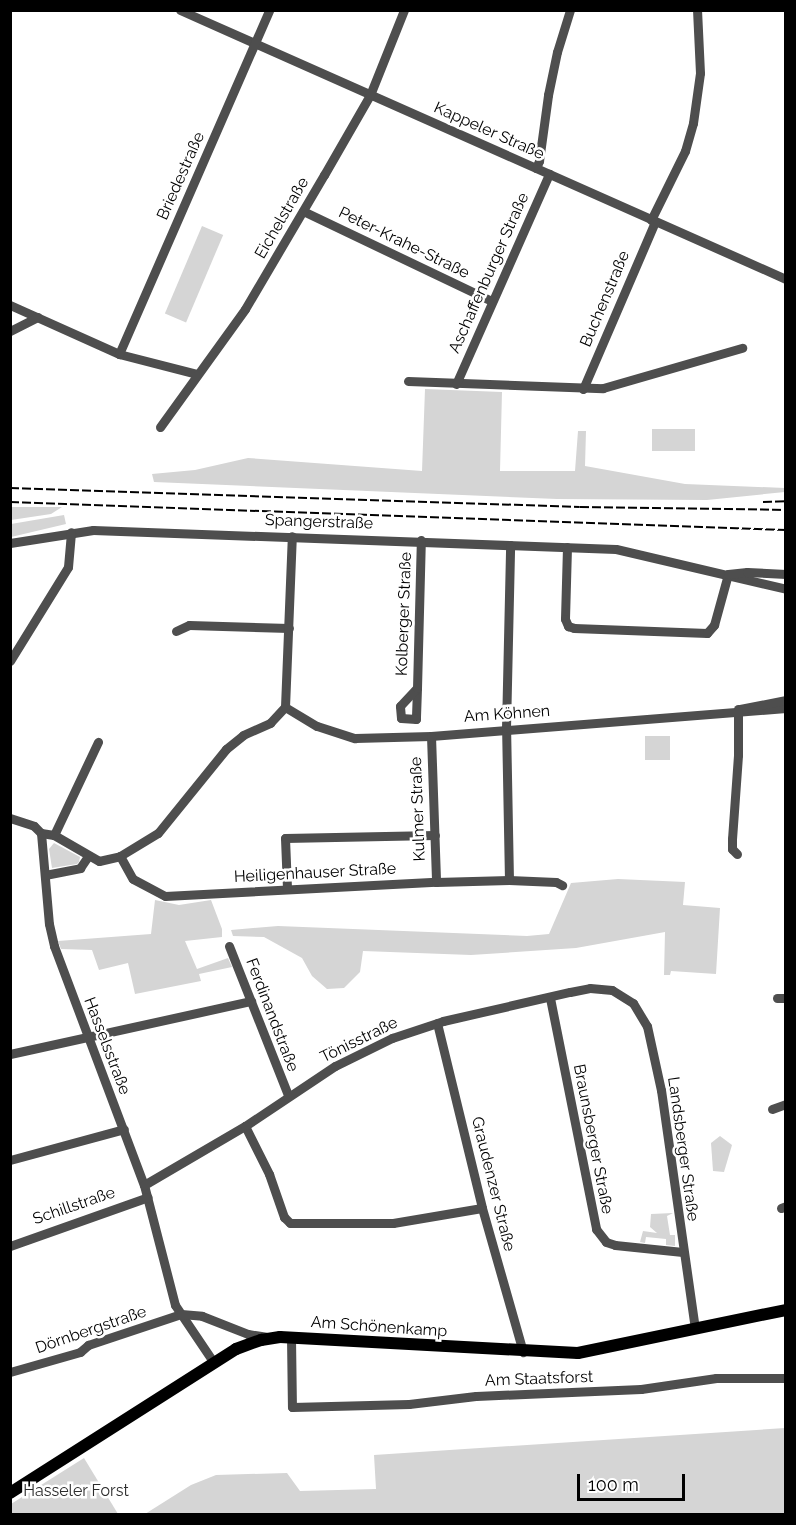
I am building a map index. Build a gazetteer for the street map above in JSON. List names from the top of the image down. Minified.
{"streets":{"main road":["Am Schönenkamp"],"street":["Kappeler Straße","Briedestraße","Eichelstraße","Peter-Krahe-Straße","Aschaffenburger Straße","Buchenstraße","Spangerstraße","Kolberger Straße","Am Köhnen","Kulmer Straße","Heiligenhauser Straße","Ferdinandstraße","Tönisstraße","Hasselsstraße","Braunsberger Straße","Landsberger Straße","Graudenzer Straße","Schillstraße","Dörnbergstraße","Am Staatsforst"]},"crossings":[["Kappeler Straße","Briedestraße"],["Kappeler Straße","Eichelstraße"],["Kappeler Straße","Aschaffenburger Straße"],["Kappeler Straße","Buchenstraße"],["Eichelstraße","Peter-Krahe-Straße"],["Peter-Krahe-Straße","Aschaffenburger Straße"],["Spangerstraße","Kolberger Straße"],["Am Köhnen","Kulmer Straße"],["Kulmer Straße","Heiligenhauser Straße"],["Ferdinandstraße","Tönisstraße"],["Tönisstraße","Hasselsstraße"],["Tönisstraße","Braunsberger Straße"],["Tönisstraße","Landsberger Straße"],["Tönisstraße","Graudenzer Straße"],["Hasselsstraße","Schillstraße"],["Hasselsstraße","Am Schönenkamp"],["Hasselsstraße","Dörnbergstraße"],["Braunsberger Straße","Landsberger Straße"],["Landsberger Straße","Am Schönenkamp"],["Graudenzer Straße","Am Schönenkamp"],["Am Schönenkamp","Am Staatsforst"]],"parks":["Hasseler Forst"],"scale_bar":"100 m"}
